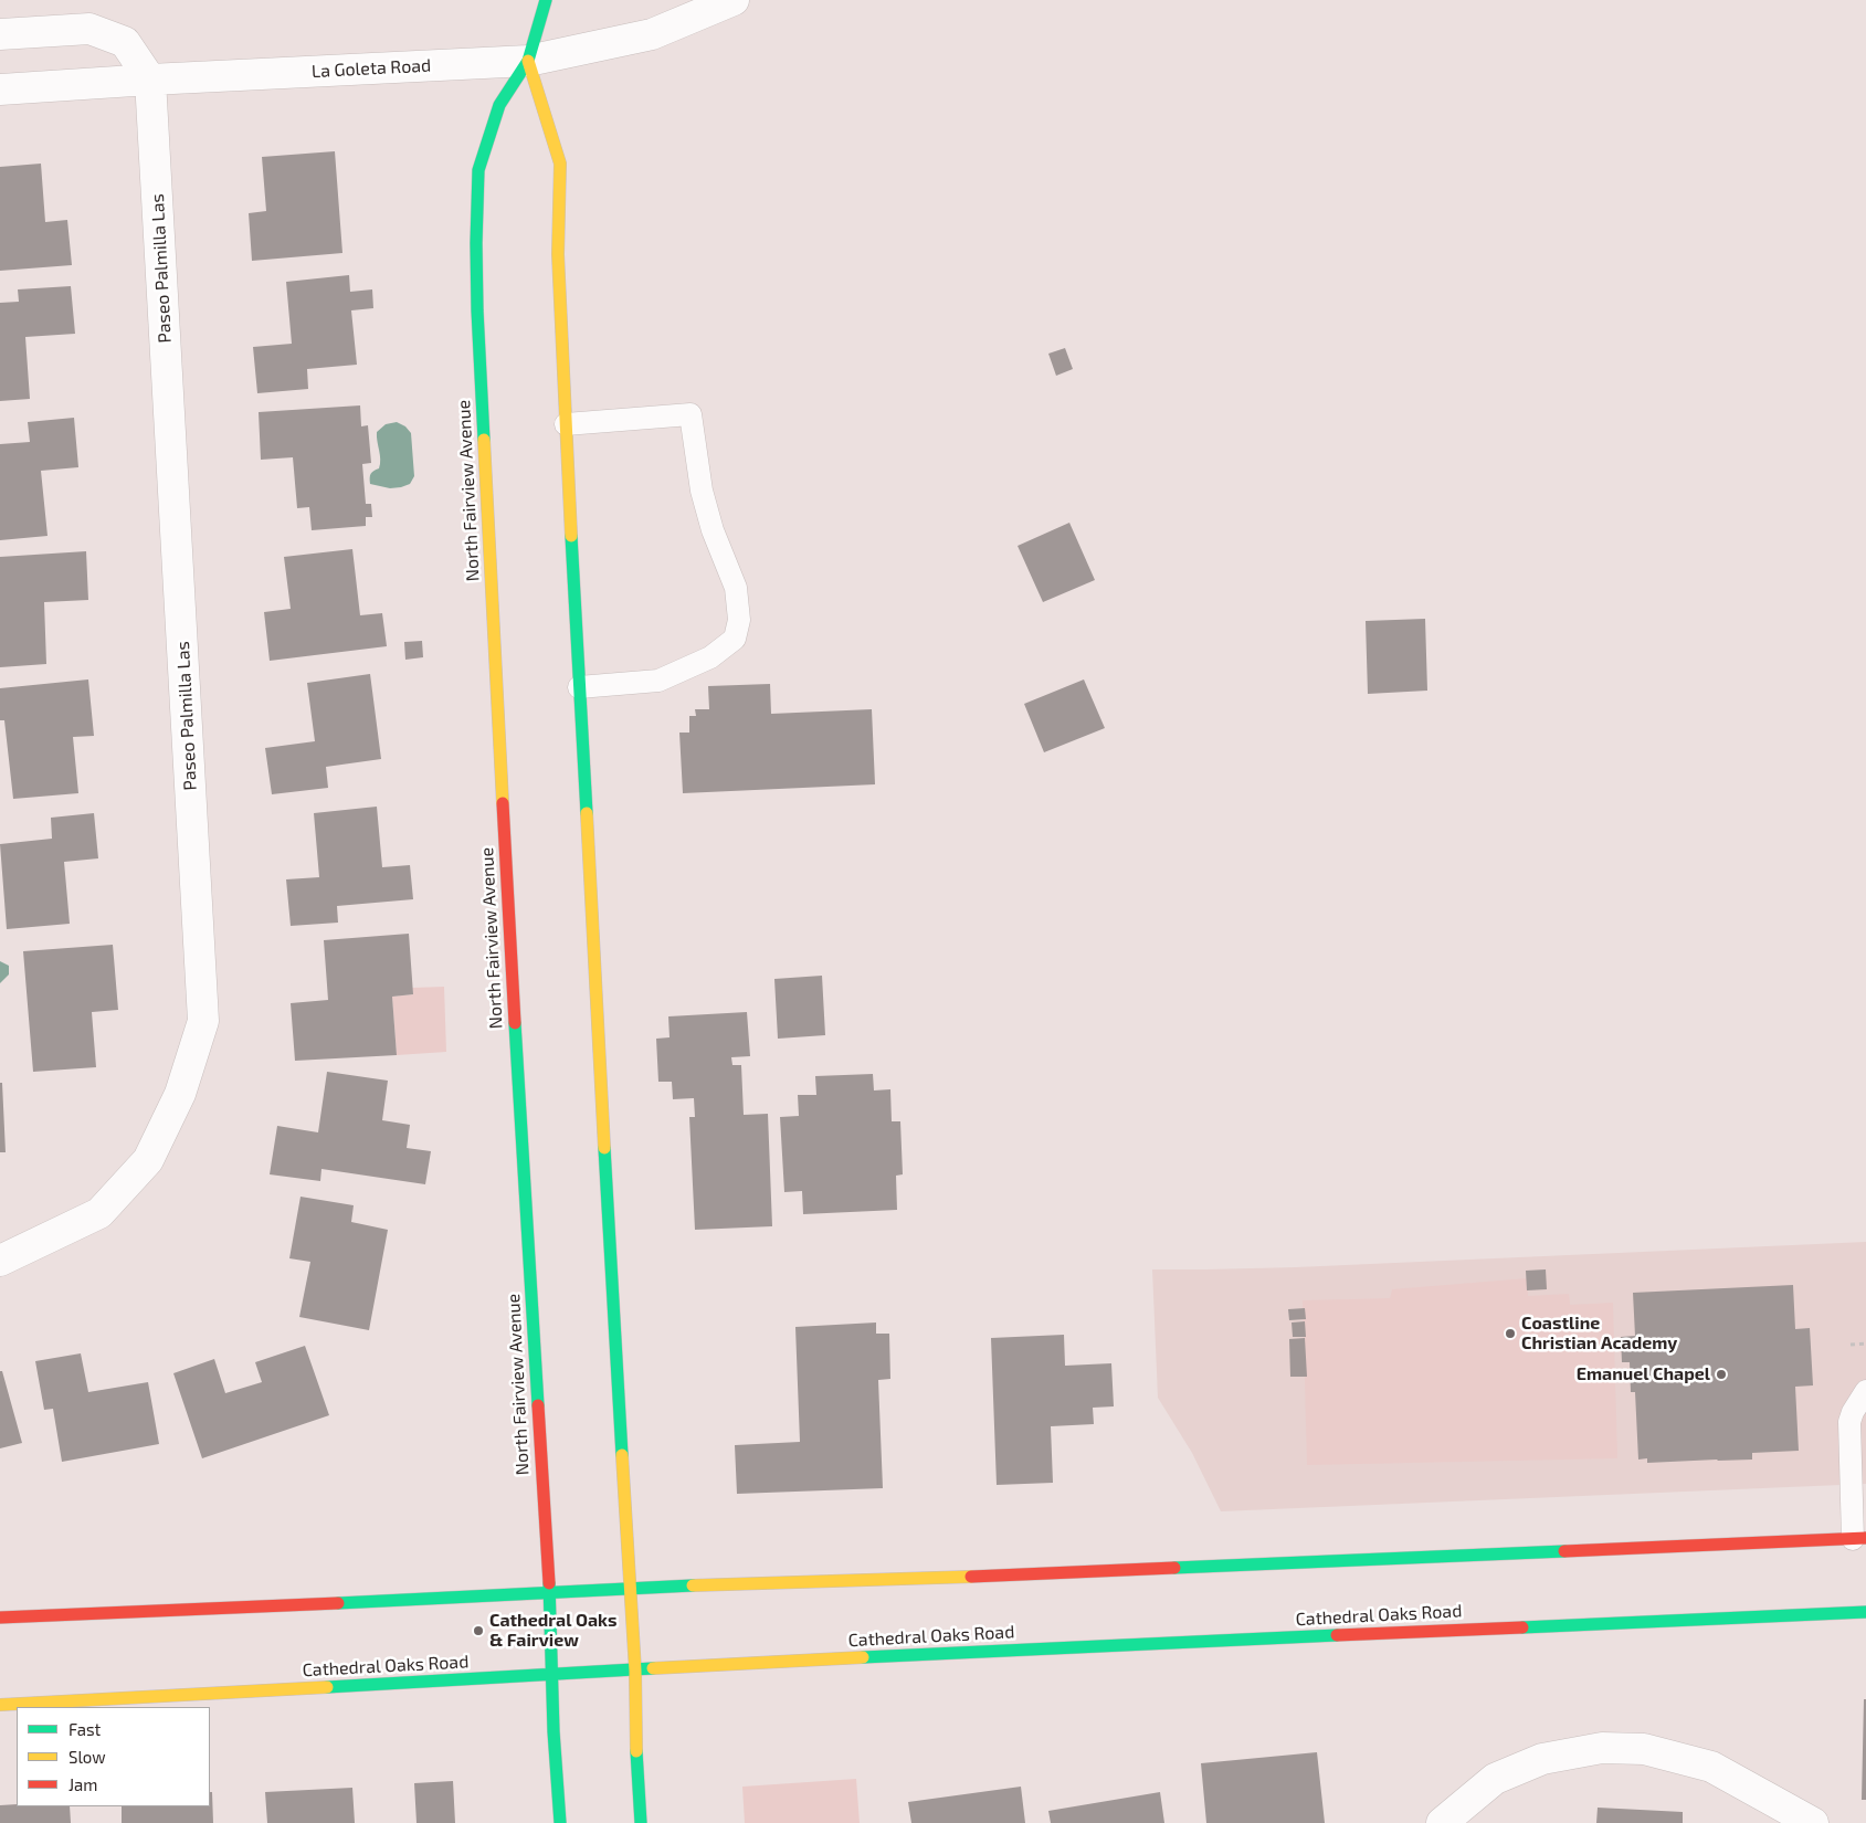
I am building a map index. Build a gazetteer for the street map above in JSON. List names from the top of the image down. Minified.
{"streets":{"main road":["North Fairview Avenue","Cathedral Oaks Road"],"street":["La Goleta Road","Paseo Palmilla Las"]},"crossings":[["La Goleta Road","Paseo Palmilla Las"],["La Goleta Road","North Fairview Avenue"],["North Fairview Avenue","Cathedral Oaks Road"]],"places":["Coastline Christian Academy","Emanuel Chapel","Cathedral Oaks & Fairview"],"legend":["Fast","Slow","Jam"]}
